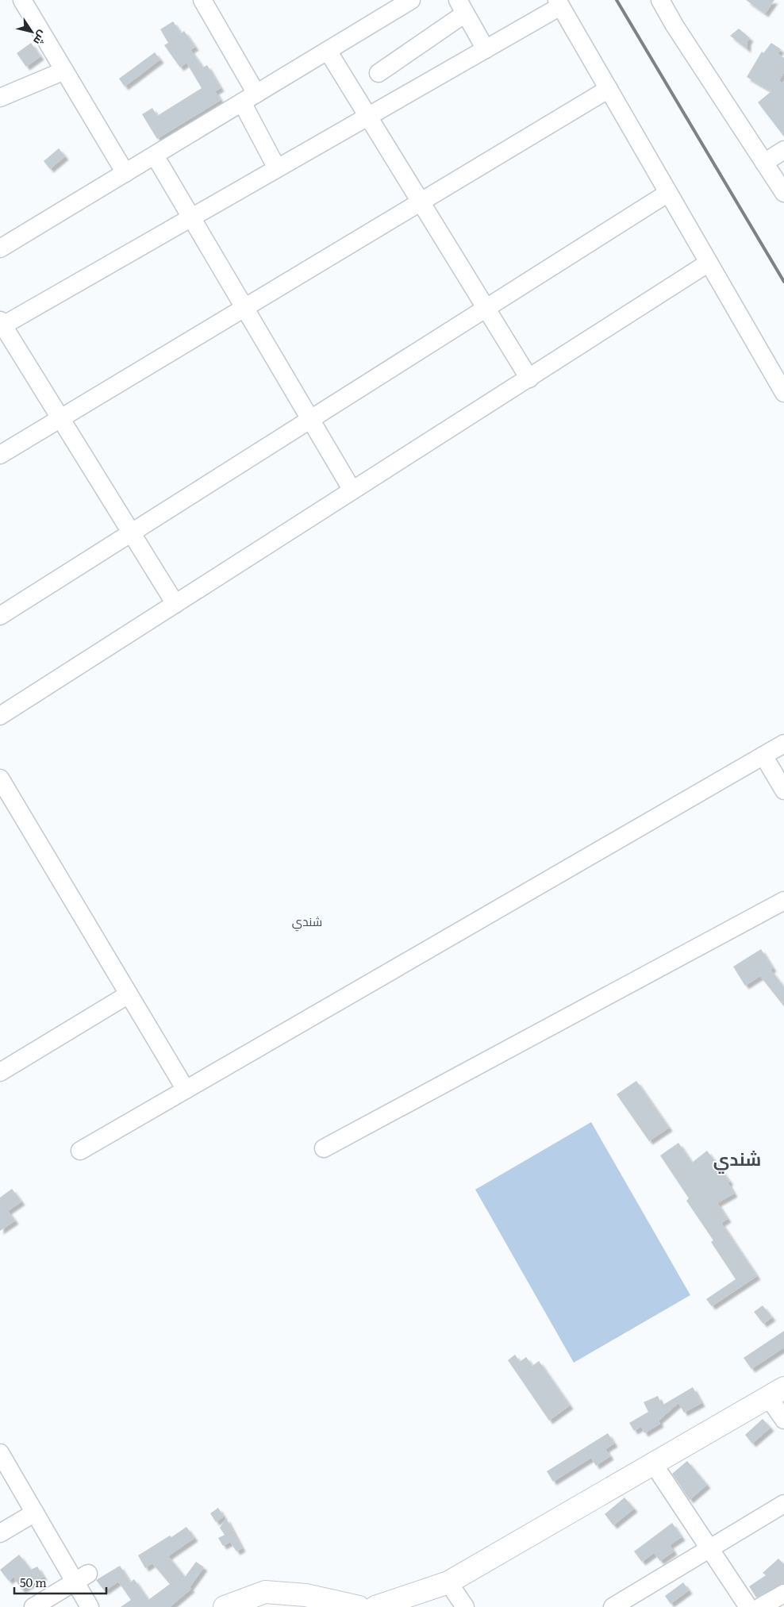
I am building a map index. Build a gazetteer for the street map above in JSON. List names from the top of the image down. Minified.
{"districts":["شندي","شندي"],"scale_bar":"50 m","north":"bottom right"}
